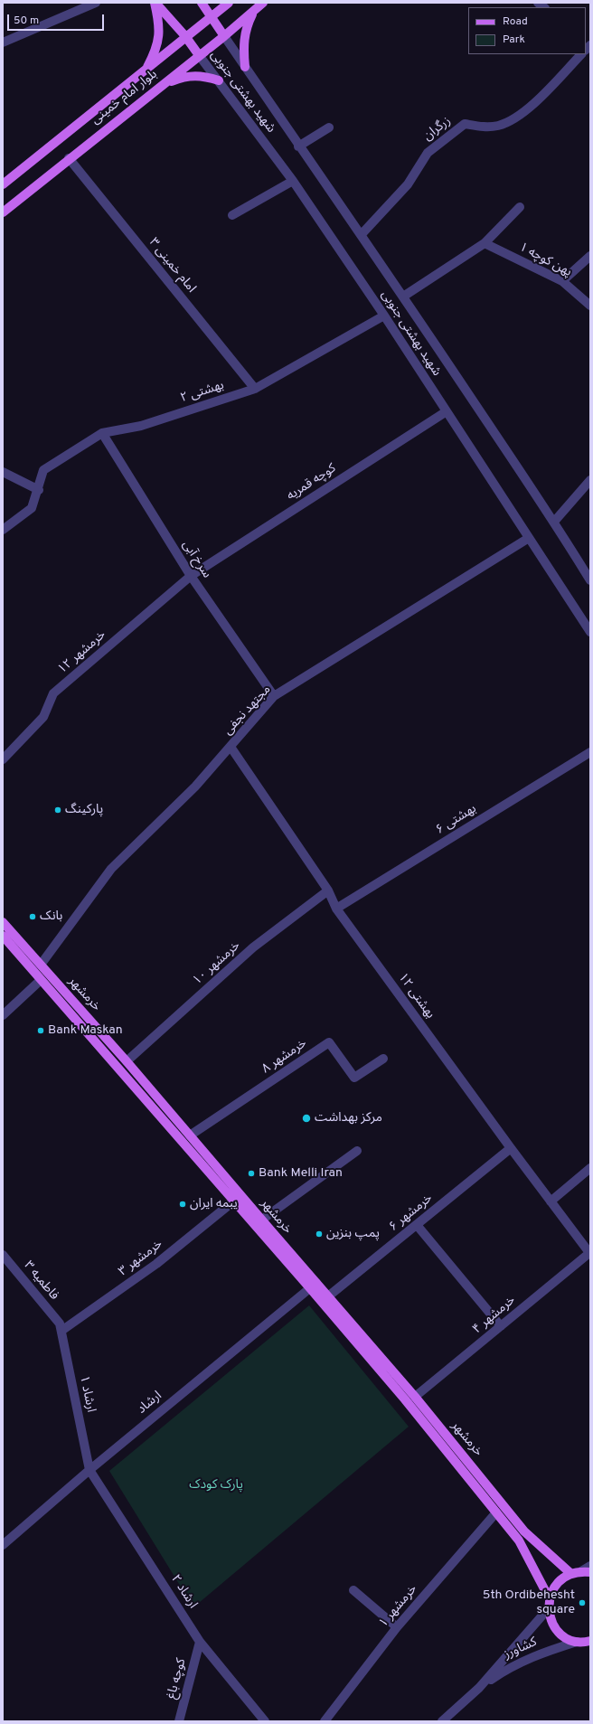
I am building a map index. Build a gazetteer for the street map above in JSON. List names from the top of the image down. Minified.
{"streets":{"main road":["بلوار امام خمینی","خرمشهر"],"street":["شهید بهشتی جنوبی","زرگران","پهن کوچه ۱","امام خمینی ۳","بهشتی ۲","کوچه قمریه","سرخ آبی","خرمشهر ۱۲","مجتهد نجفی","بهشتی ۶","خرمشهر ۱۰","بهشتی ۱۲","خرمشهر ۸","خرمشهر ۶","خرمشهر ۳","فاطمیه ۳","خرمشهر ۴","ارشاد ۱","ارشاد","ارشاد ۲","خرمشهر ۱","کشاورز","کوچه باغ"]},"crossings":[["شهید بهشتی جنوبی","بلوار امام خمینی"],["شهید بهشتی جنوبی","زرگران"],["شهید بهشتی جنوبی","بهشتی ۲"],["شهید بهشتی جنوبی","کوچه قمریه"],["شهید بهشتی جنوبی","مجتهد نجفی"],["بلوار امام خمینی","امام خمینی ۳"],["امام خمینی ۳","بهشتی ۲"],["بهشتی ۲","سرخ آبی"],["کوچه قمریه","سرخ آبی"],["کوچه قمریه","خرمشهر ۱۲"],["سرخ آبی","خرمشهر ۱۲"],["سرخ آبی","مجتهد نجفی"],["مجتهد نجفی","خرمشهر"],["مجتهد نجفی","بهشتی ۱۲"],["بهشتی ۶","بهشتی ۱۲"],["خرمشهر ۱۰","خرمشهر"],["خرمشهر ۱۰","بهشتی ۱۲"],["خرمشهر","خرمشهر ۸"],["خرمشهر","خرمشهر ۶"],["خرمشهر","خرمشهر ۳"],["خرمشهر","خرمشهر ۴"],["خرمشهر","ارشاد"],["خرمشهر","خرمشهر ۱"],["بهشتی ۱۲","خرمشهر ۶"],["بهشتی ۱۲","خرمشهر ۴"],["خرمشهر ۳","فاطمیه ۳"],["خرمشهر ۳","ارشاد ۱"],["فاطمیه ۳","ارشاد ۱"],["ارشاد ۱","ارشاد"],["ارشاد ۱","ارشاد ۲"],["ارشاد","ارشاد ۲"],["ارشاد ۲","کوچه باغ"]],"parks":["پارک کودک"],"places":["پارکینگ","بانک","Bank Maskan","مرکز بهداشت","Bank Melli Iran","یبمه ایران","پمپ بنزین","5th Ordibehesht square"],"legend":["Road","Park"],"scale_bar":"50 m"}
